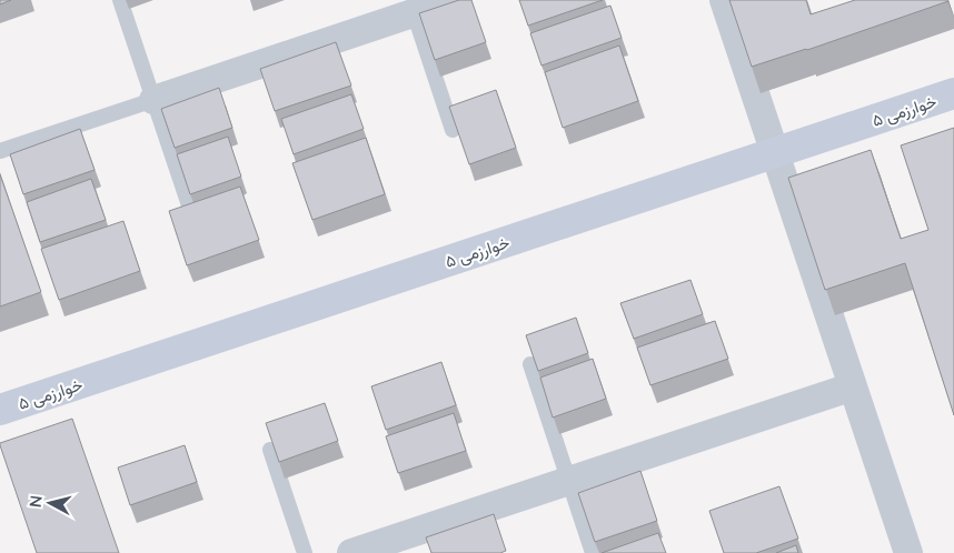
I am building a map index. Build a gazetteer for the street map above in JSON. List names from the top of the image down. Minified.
{"streets":{"street":["خوارزمی ۵"]},"north":"left"}
